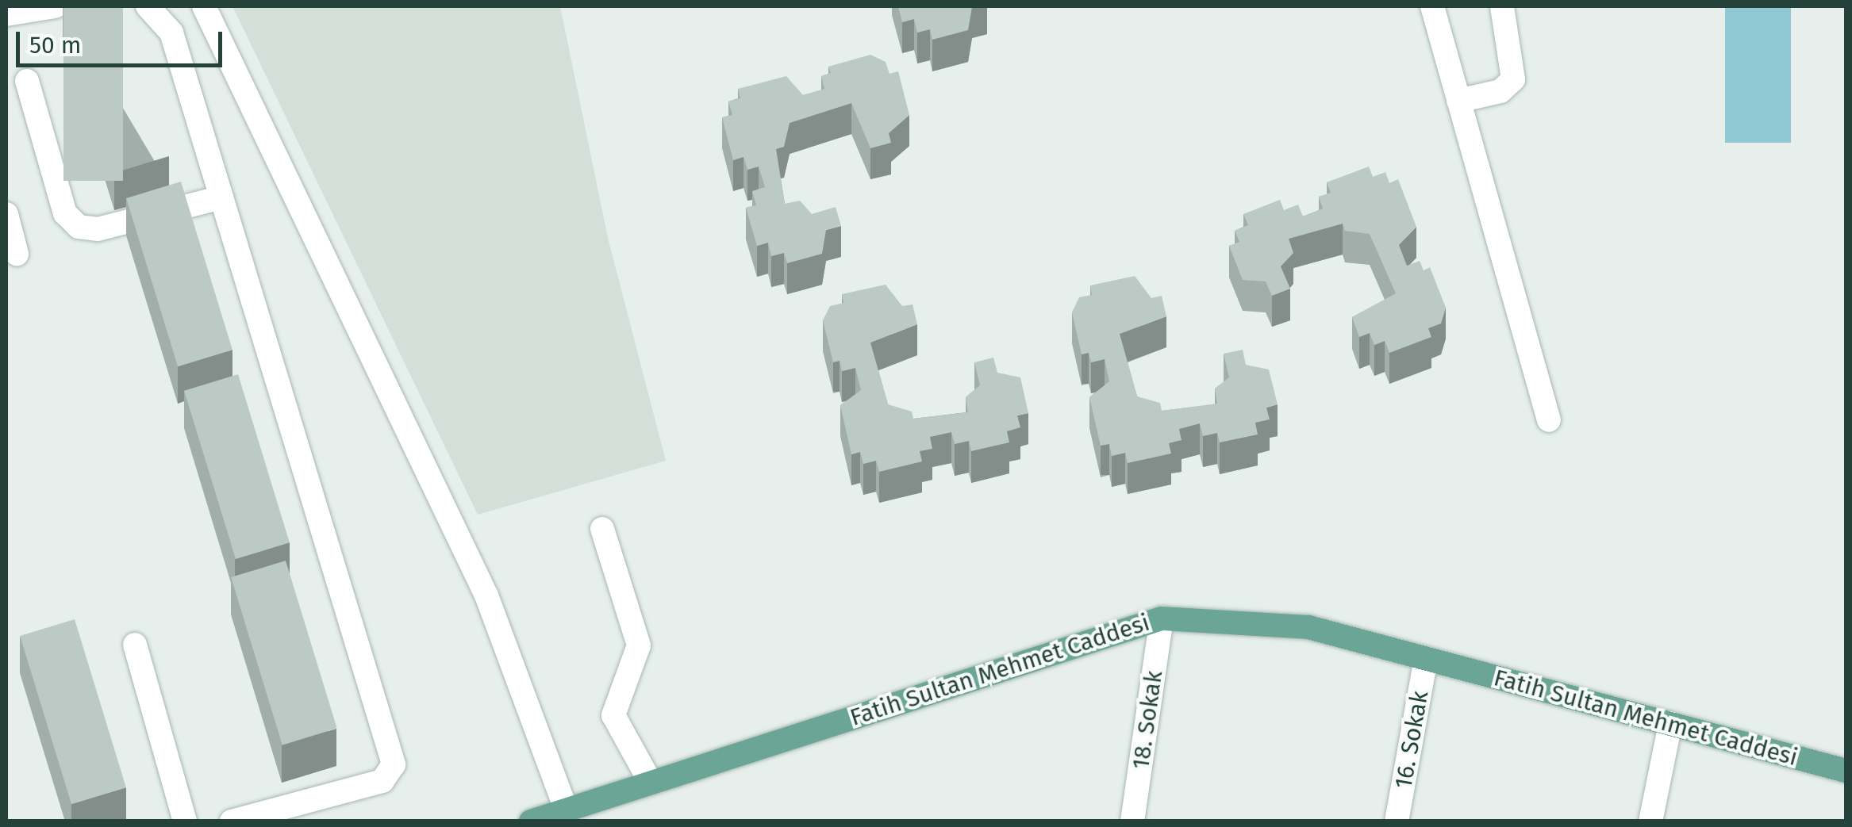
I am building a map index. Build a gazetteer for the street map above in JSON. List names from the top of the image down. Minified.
{"streets":{"main road":["Fatih Sultan Mehmet Caddesi"],"street":["18. Sokak","16. Sokak"]},"crossings":[["Fatih Sultan Mehmet Caddesi","18. Sokak"],["Fatih Sultan Mehmet Caddesi","16. Sokak"]],"scale_bar":"50 m"}
